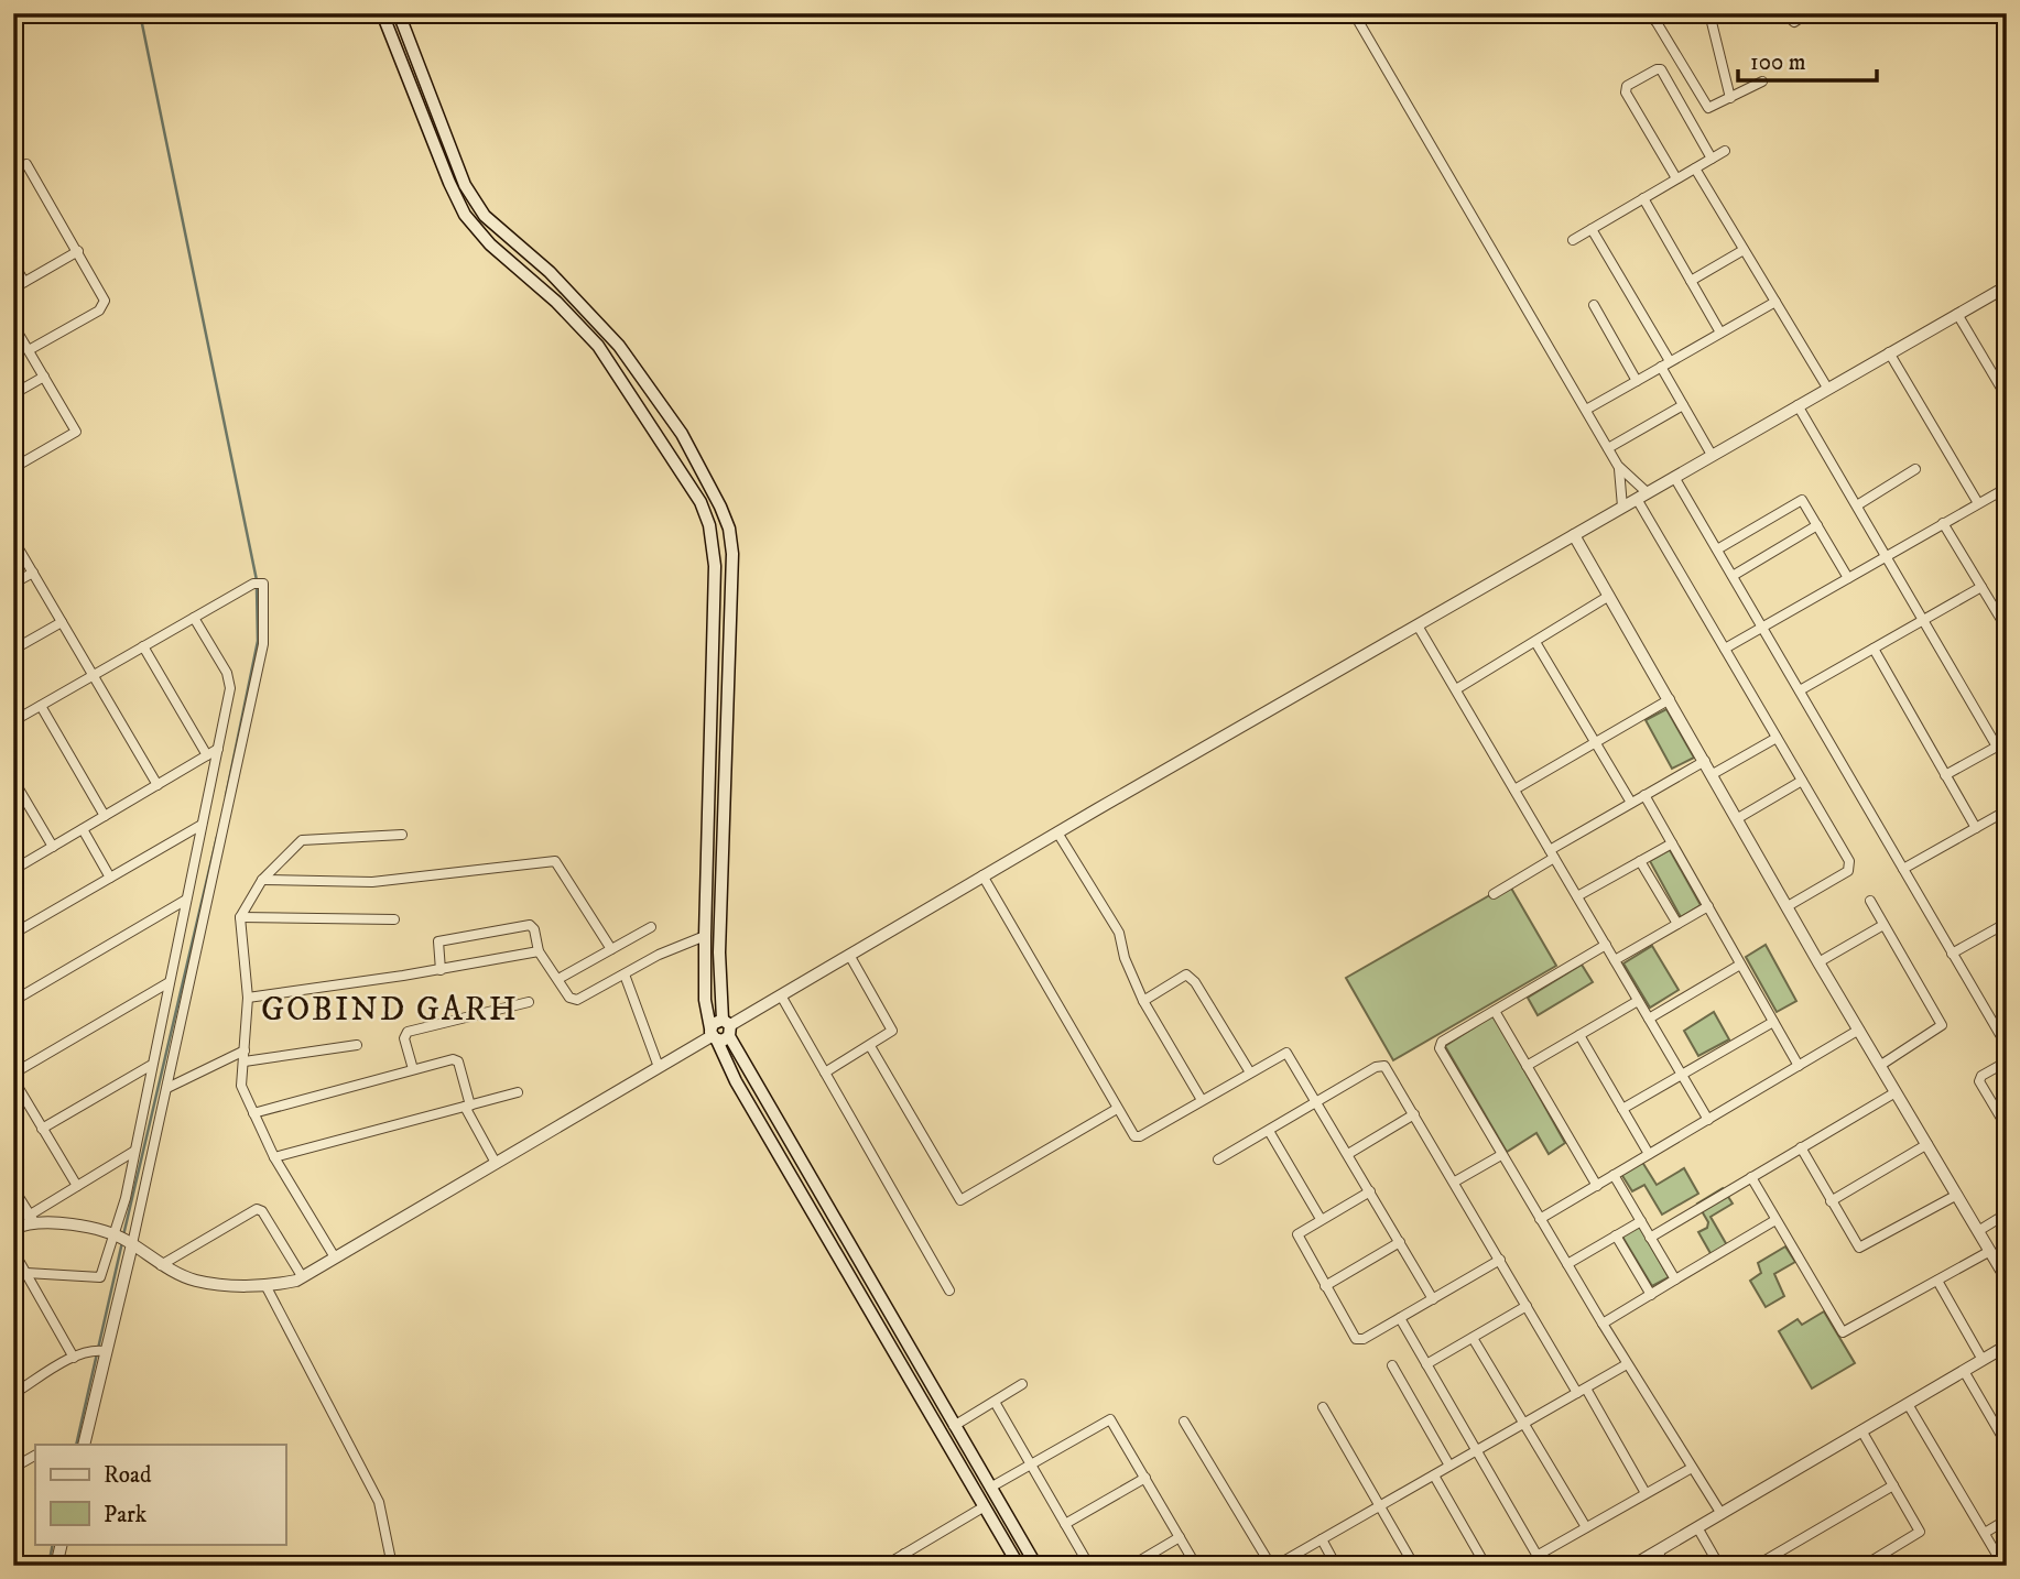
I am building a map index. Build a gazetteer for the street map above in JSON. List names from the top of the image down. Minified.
{"districts":["GOBIND GARH"],"legend":["Road","Park"],"scale_bar":"100 m"}
